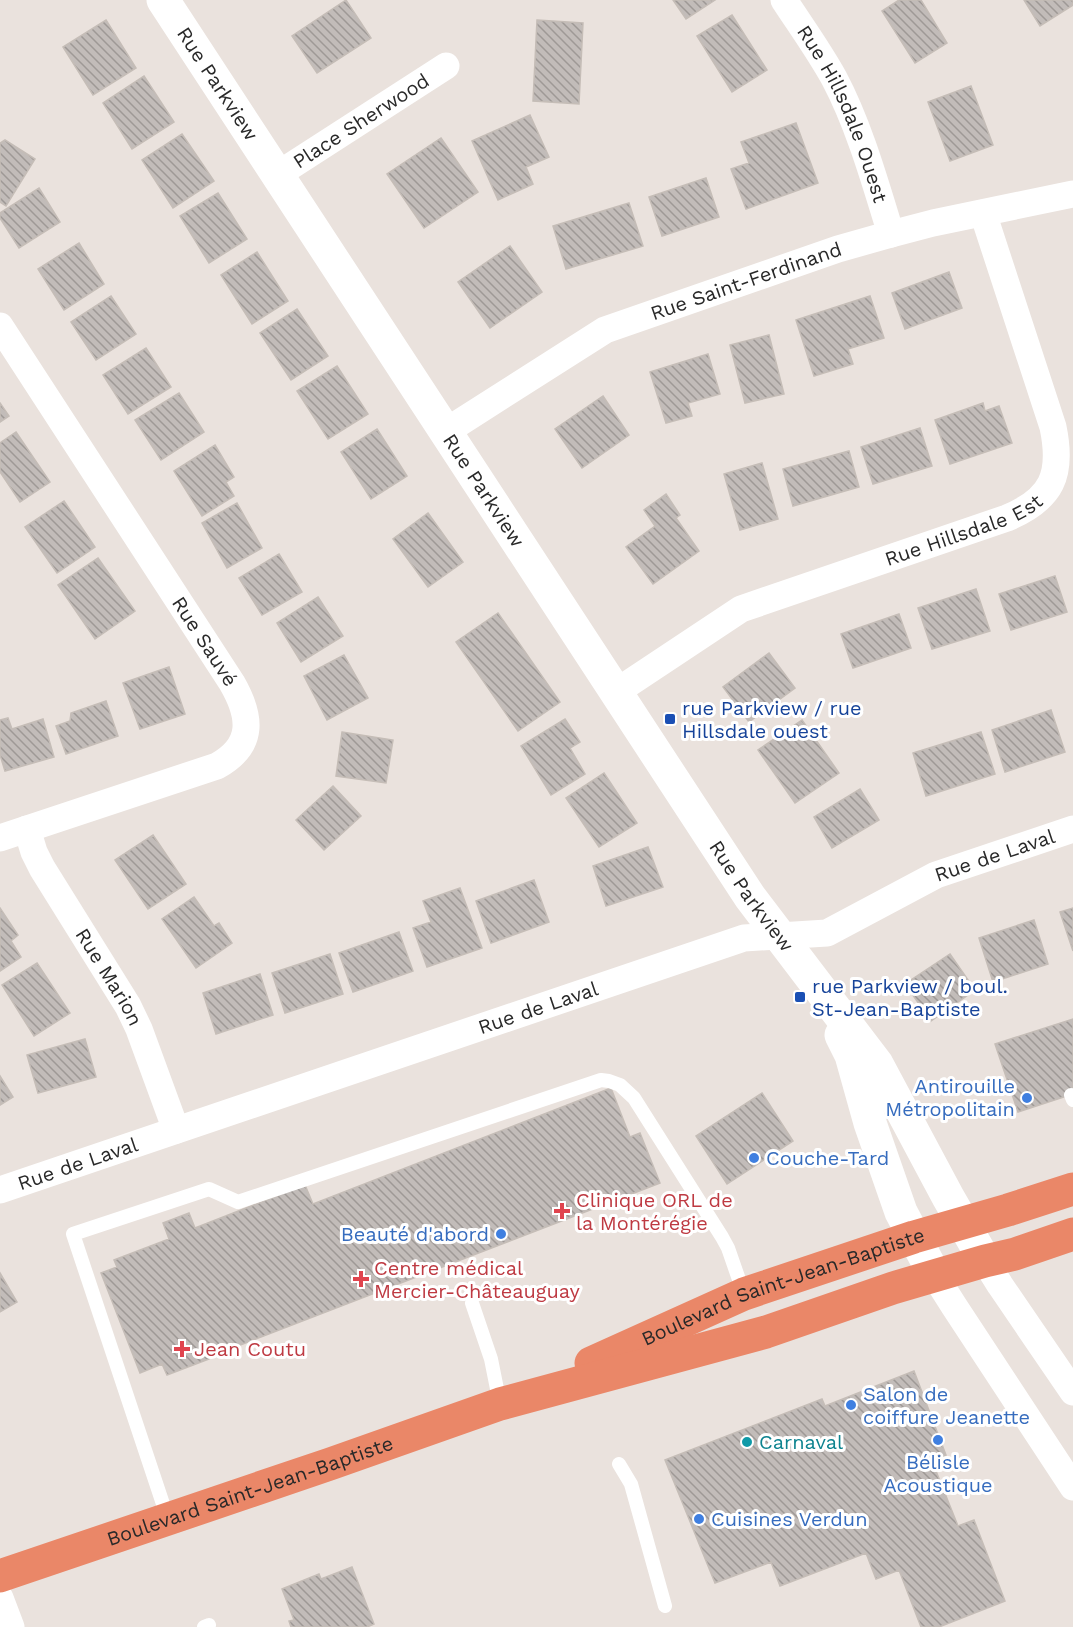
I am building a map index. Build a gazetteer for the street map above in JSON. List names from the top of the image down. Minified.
{"streets":{"highway":["Boulevard Saint-Jean-Baptiste"],"street":["Rue Parkview","Rue Hillsdale Ouest","Place Sherwood","Rue Saint-Ferdinand","Rue Hillsdale Est","Rue Sauvé","Rue de Laval","Rue Marion"]},"crossings":[["Rue Parkview","Place Sherwood"],["Rue Parkview","Rue Saint-Ferdinand"],["Rue Parkview","Rue Hillsdale Est"],["Rue Parkview","Rue de Laval"],["Rue Parkview","Boulevard Saint-Jean-Baptiste"],["Rue Hillsdale Ouest","Rue Saint-Ferdinand"],["Rue Saint-Ferdinand","Rue Hillsdale Est"],["Rue Sauvé","Rue Marion"],["Rue de Laval","Rue Marion"]],"places":{"transit":["rue Parkview / rue Hillsdale ouest","rue Parkview / boul. St-Jean-Baptiste"],"other":["Antirouille Métropolitain","Couche-Tard","Beauté d'abord","Salon de coiffure Jeanette","Bélisle Acoustique","Carnaval","Cuisines Verdun"],"health":["Clinique ORL de la Montérégie","Centre médical Mercier-Châteauguay","Jean Coutu"]}}
